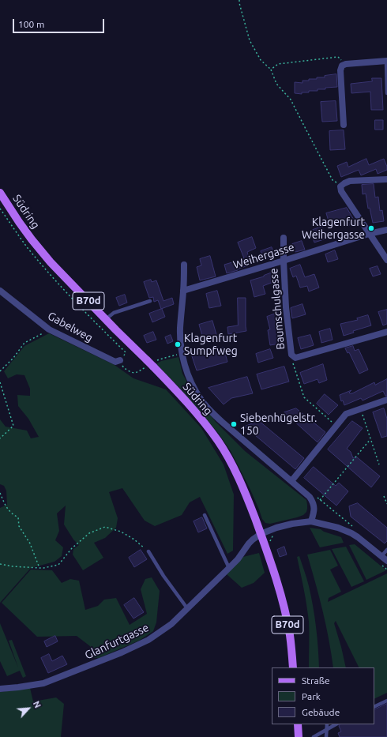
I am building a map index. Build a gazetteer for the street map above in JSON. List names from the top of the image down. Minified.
{"streets":{"main road":["Südring","B70d"],"street":["Weihergasse","Baumschulgasse","Gabelweg","Glanfurtgasse"]},"crossings":[["Südring","Glanfurtgasse"],["Weihergasse","Baumschulgasse"]],"places":["Klagenfurt Weihergasse","Klagenfurt Sumpfweg","Siebenhügelstr. 150"],"legend":["Straße","Park","Gebäude"],"scale_bar":"100 m","north":"top right"}
